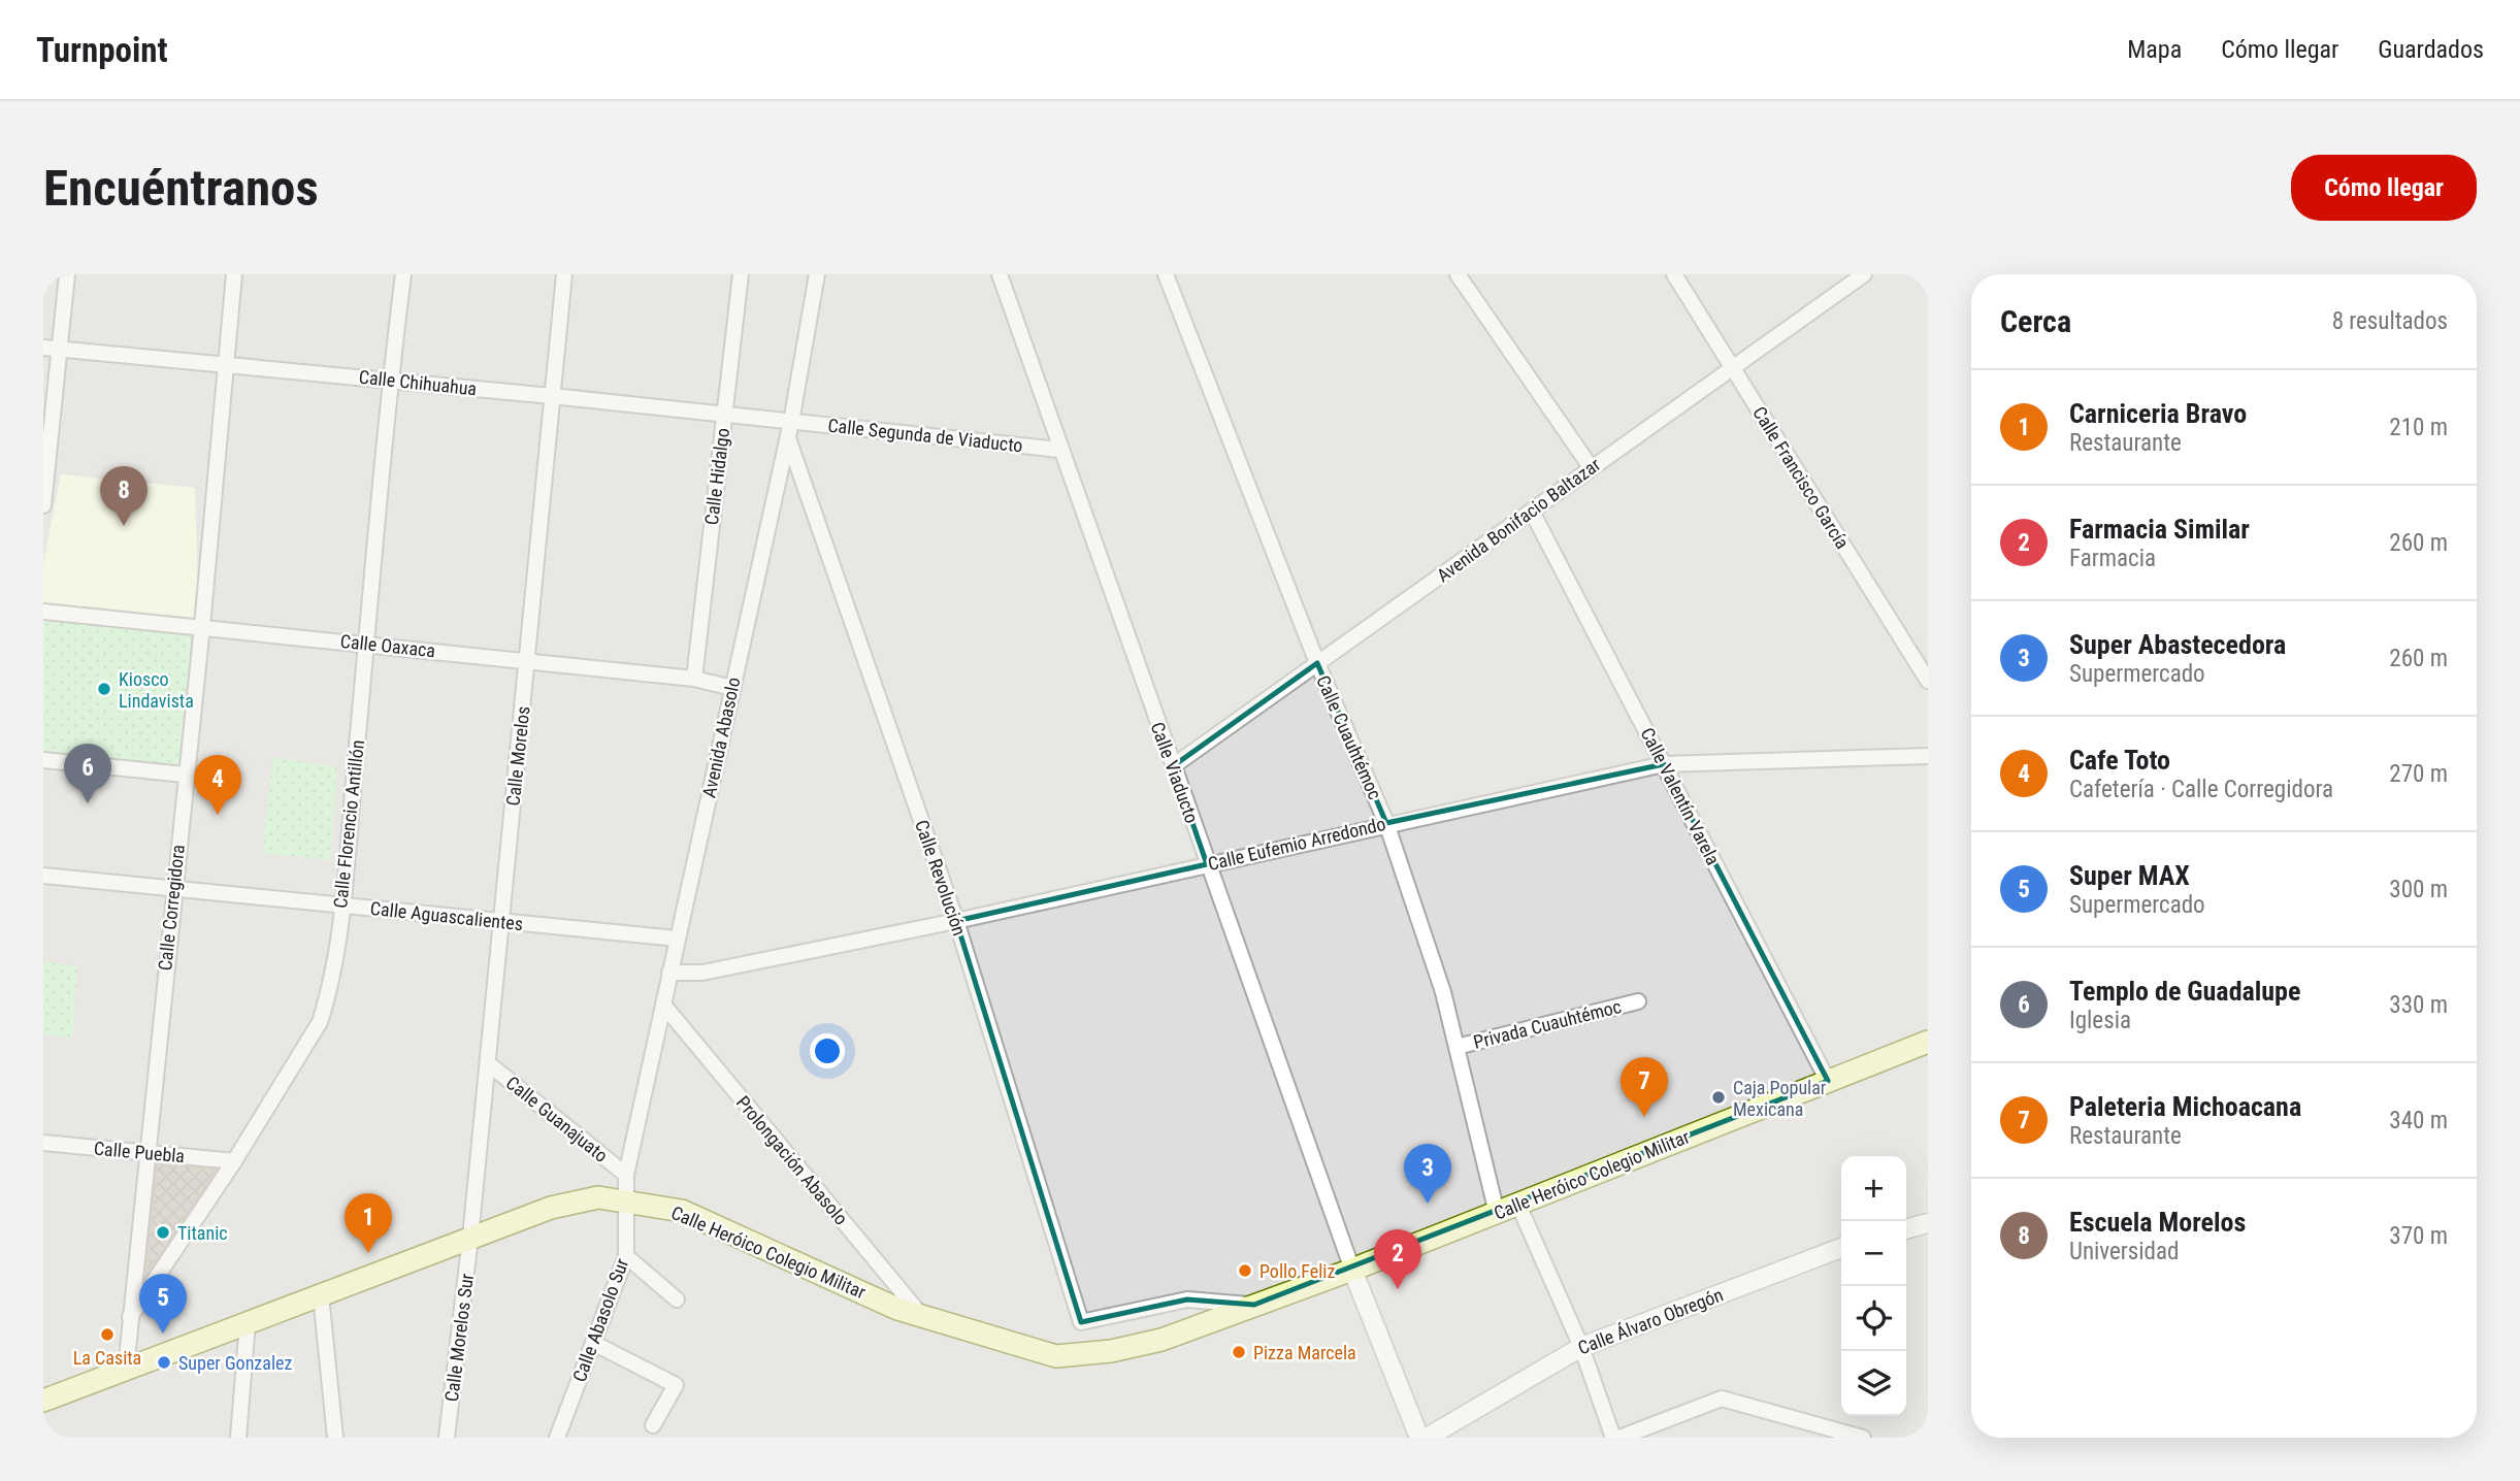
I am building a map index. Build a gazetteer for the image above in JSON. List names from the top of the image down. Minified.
{"streets":{"main road":["Calle Heróico Colegio Militar"],"street":["Calle Chihuahua","Calle Segunda de Viaducto","Calle Hidalgo","Calle Francisco García","Avenida Bonifacio Baltazar","Calle Oaxaca","Avenida Abasolo","Calle Cuauhtémoc","Calle Morelos","Calle Viaducto","Calle Valentín Varela","Calle Florencio Antillón","Calle Eufemio Arredondo","Calle Revolución","Calle Corregidora","Calle Aguascalientes","Privada Cuauhtémoc","Calle Guanajuato","Calle Puebla","Prolongación Abasolo","Calle Abasolo Sur","Calle Álvaro Obregón","Calle Morelos Sur"]},"crossings":[["Calle Chihuahua","Calle Segunda de Viaducto"],["Calle Chihuahua","Calle Hidalgo"],["Calle Chihuahua","Avenida Abasolo"],["Calle Chihuahua","Calle Morelos"],["Calle Chihuahua","Calle Florencio Antillón"],["Calle Chihuahua","Calle Revolución"],["Calle Chihuahua","Calle Corregidora"],["Calle Segunda de Viaducto","Avenida Abasolo"],["Calle Segunda de Viaducto","Calle Viaducto"],["Calle Segunda de Viaducto","Calle Revolución"],["Calle Hidalgo","Calle Oaxaca"],["Calle Francisco García","Avenida Bonifacio Baltazar"],["Avenida Bonifacio Baltazar","Calle Cuauhtémoc"],["Avenida Bonifacio Baltazar","Calle Viaducto"],["Avenida Bonifacio Baltazar","Calle Valentín Varela"],["Calle Oaxaca","Avenida Abasolo"],["Calle Oaxaca","Calle Morelos"],["Calle Oaxaca","Calle Florencio Antillón"],["Calle Oaxaca","Calle Corregidora"],["Avenida Abasolo","Calle Eufemio Arredondo"],["Avenida Abasolo","Calle Revolución"],["Avenida Abasolo","Calle Aguascalientes"],["Avenida Abasolo","Calle Guanajuato"],["Avenida Abasolo","Prolongación Abasolo"],["Avenida Abasolo","Calle Heróico Colegio Militar"],["Avenida Abasolo","Calle Abasolo Sur"],["Calle Cuauhtémoc","Calle Eufemio Arredondo"],["Calle Cuauhtémoc","Privada Cuauhtémoc"],["Calle Cuauhtémoc","Calle Heróico Colegio Militar"],["Calle Morelos","Calle Aguascalientes"],["Calle Morelos","Calle Guanajuato"],["Calle Morelos","Calle Heróico Colegio Militar"],["Calle Morelos","Calle Morelos Sur"],["Calle Viaducto","Calle Eufemio Arredondo"],["Calle Viaducto","Calle Heróico Colegio Militar"],["Calle Valentín Varela","Calle Eufemio Arredondo"],["Calle Valentín Varela","Calle Heróico Colegio Militar"],["Calle Florencio Antillón","Calle Corregidora"],["Calle Florencio Antillón","Calle Aguascalientes"],["Calle Florencio Antillón","Calle Puebla"],["Calle Eufemio Arredondo","Calle Revolución"],["Calle Revolución","Calle Heróico Colegio Militar"],["Calle Corregidora","Calle Aguascalientes"],["Calle Corregidora","Calle Puebla"],["Calle Corregidora","Calle Heróico Colegio Militar"],["Prolongación Abasolo","Calle Heróico Colegio Militar"],["Calle Heróico Colegio Militar","Calle Abasolo Sur"],["Calle Heróico Colegio Militar","Calle Morelos Sur"]],"places":["Kiosco Lindavista","Caja Popular Mexicana","Titanic","Pollo Feliz","La Casita","Pizza Marcela","Super Gonzalez"],"page":{"header":"Turnpoint","nav":["Mapa","Cómo llegar","Guardados"],"buttons":"Cómo llegar","title":"Encuéntranos","heading":["Cerca","8 resultados"],"list":[{"mark":"1","name":"Carniceria Bravo","note":"Restaurante","value":"210 m"},{"mark":"2","name":"Farmacia Similar","note":"Farmacia","value":"260 m"},{"mark":"3","name":"Super Abastecedora","note":"Supermercado","value":"260 m"},{"mark":"4","name":"Cafe Toto","note":"Cafetería · Calle Corregidora","value":"270 m"},{"mark":"5","name":"Super MAX","note":"Supermercado","value":"300 m"},{"mark":"6","name":"Templo de Guadalupe","note":"Iglesia","value":"330 m"},{"mark":"7","name":"Paleteria Michoacana","note":"Restaurante","value":"340 m"},{"mark":"8","name":"Escuela Morelos","note":"Universidad","value":"370 m"}],"pins":["8","6","4","7","3","1","2","5"],"map_buttons":["+","−"]}}
